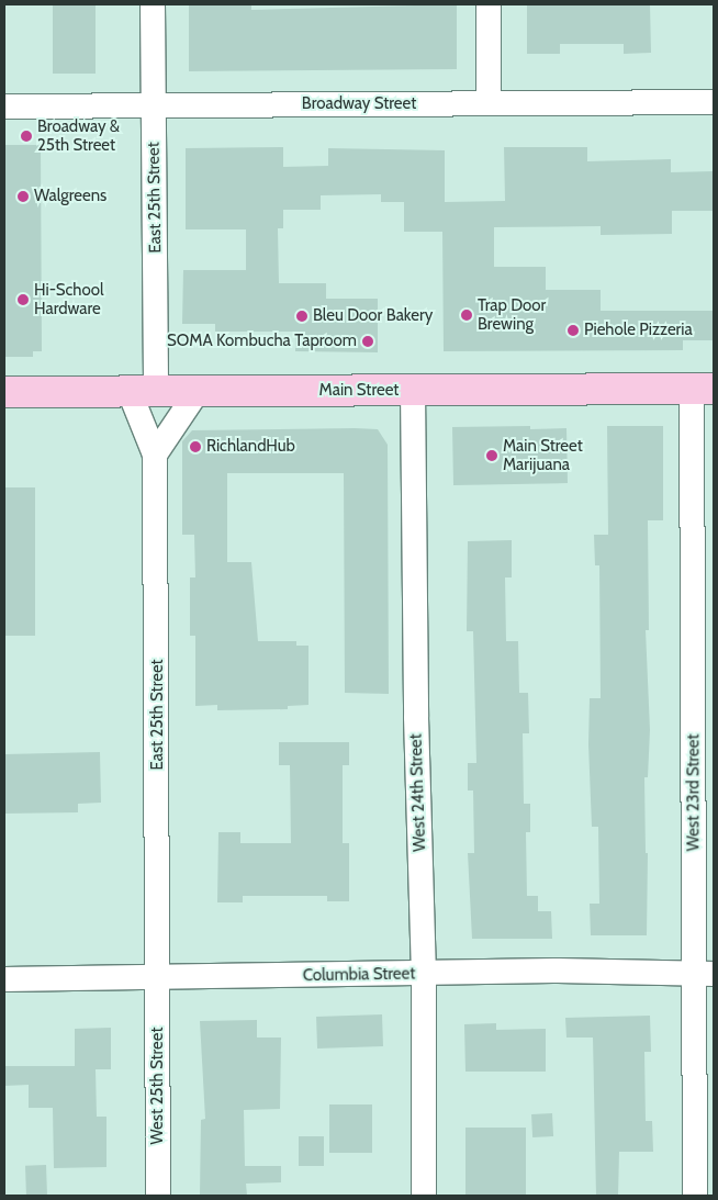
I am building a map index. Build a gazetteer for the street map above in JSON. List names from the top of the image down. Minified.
{"streets":{"main road":["Main Street"],"street":["Broadway Street","East 25th Street","West 24th Street","West 23rd Street","Columbia Street","West 25th Street"]},"crossings":[["Broadway Street","East 25th Street"],["East 25th Street","Main Street"],["East 25th Street","Columbia Street"],["East 25th Street","West 25th Street"],["Main Street","West 24th Street"],["Main Street","West 23rd Street"],["West 24th Street","Columbia Street"],["West 23rd Street","Columbia Street"],["Columbia Street","West 25th Street"]],"places":["Broadway & 25th Street","Walgreens","Hi-School Hardware","Trap Door Brewing","Bleu Door Bakery","Piehole Pizzeria","SOMA Kombucha Taproom","RichlandHub","Main Street Marijuana"]}
